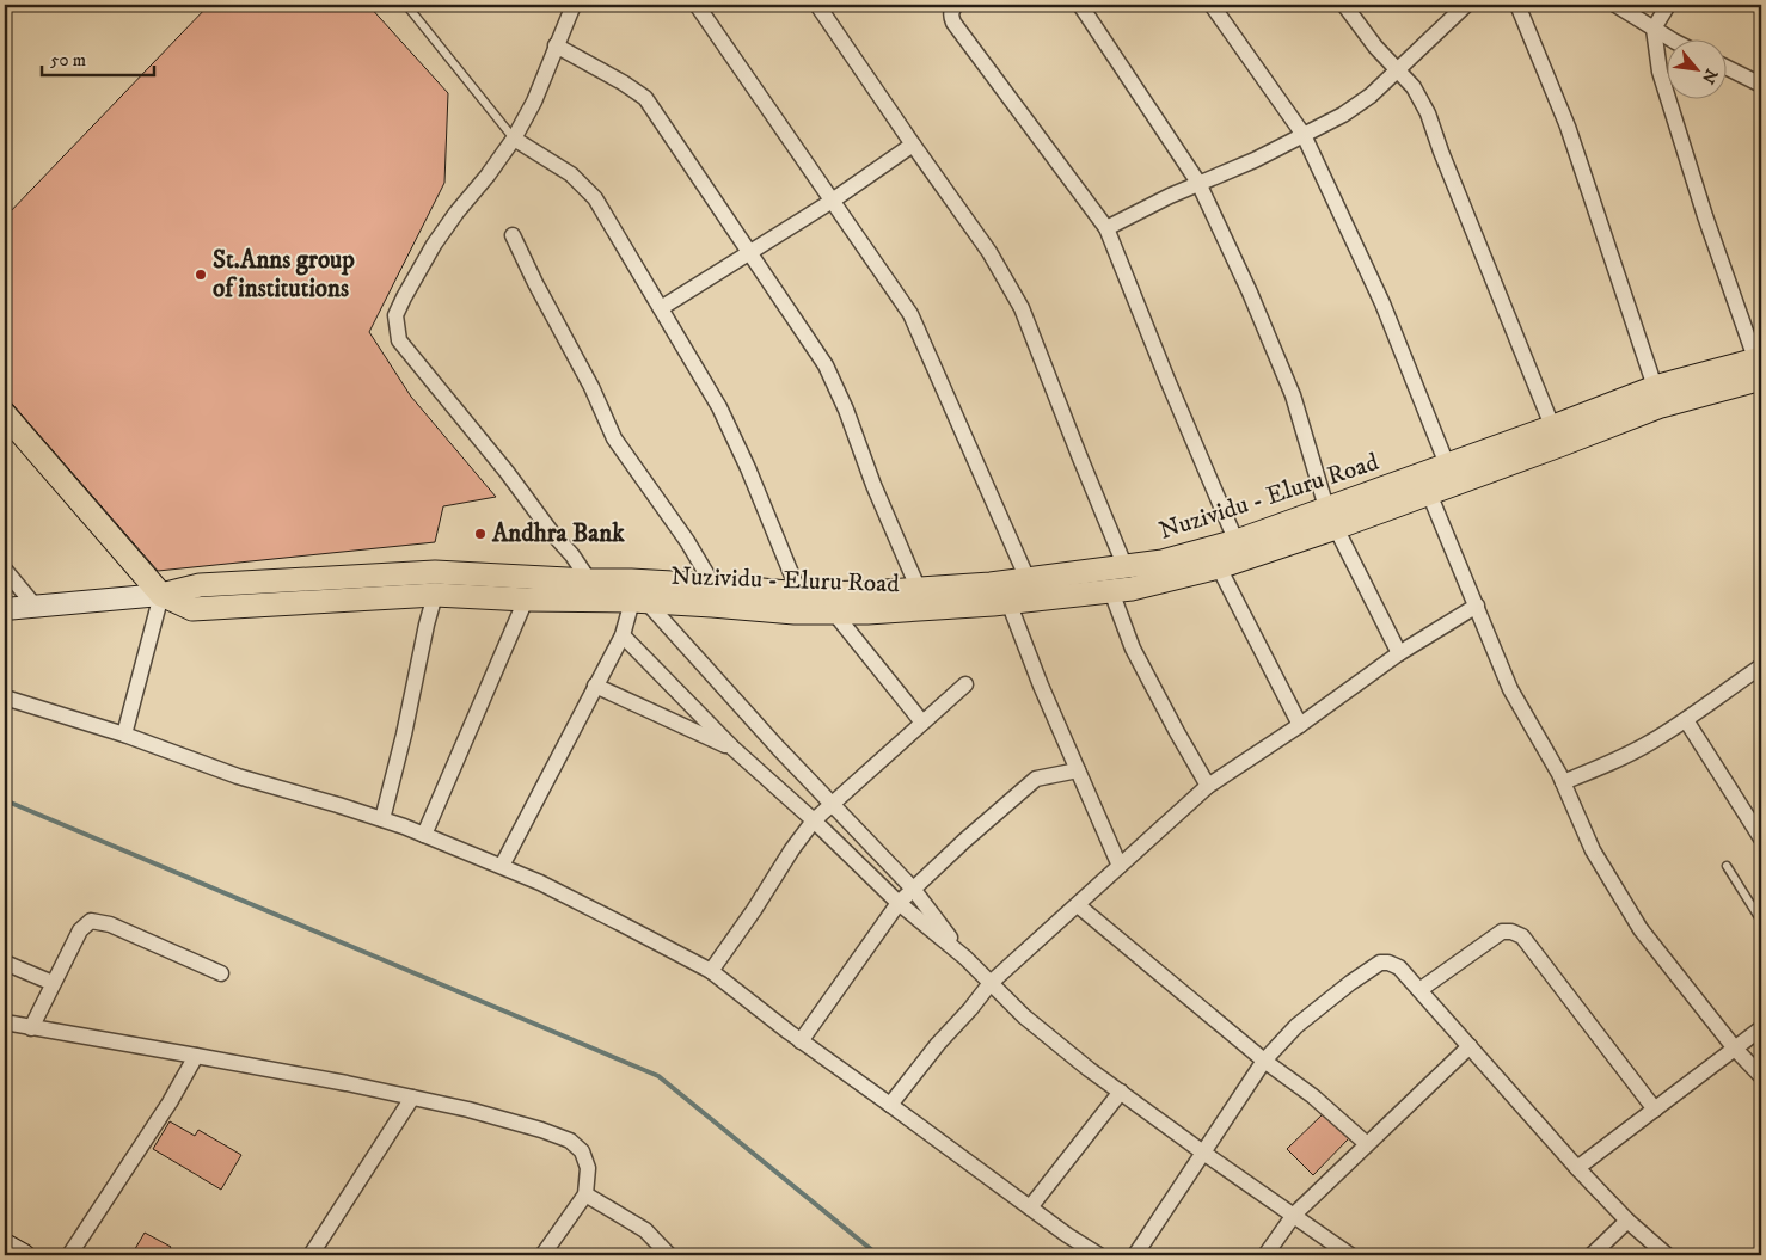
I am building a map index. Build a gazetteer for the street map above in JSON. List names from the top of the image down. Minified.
{"streets":{"main road":["Nuzividu - Eluru Road"]},"places":["St.Anns group of institutions","Andhra Bank"],"scale_bar":"50 m","north":"bottom right"}
